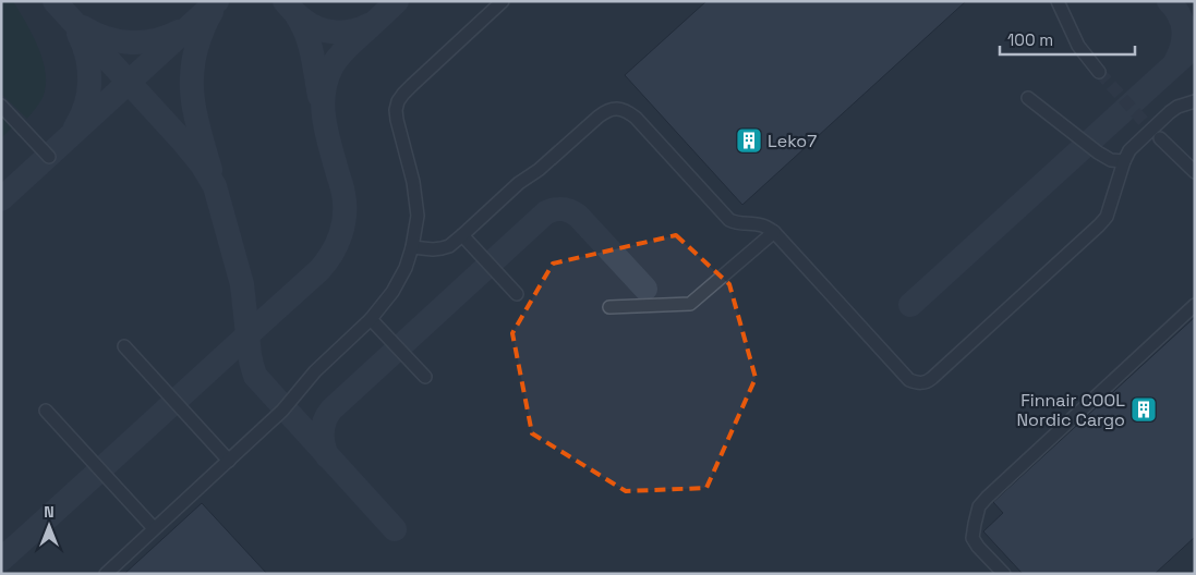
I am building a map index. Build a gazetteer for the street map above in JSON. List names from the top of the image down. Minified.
{"places":{"building":["Leko7","Finnair COOL Nordic Cargo"]},"scale_bar":"100 m","north":"top"}
